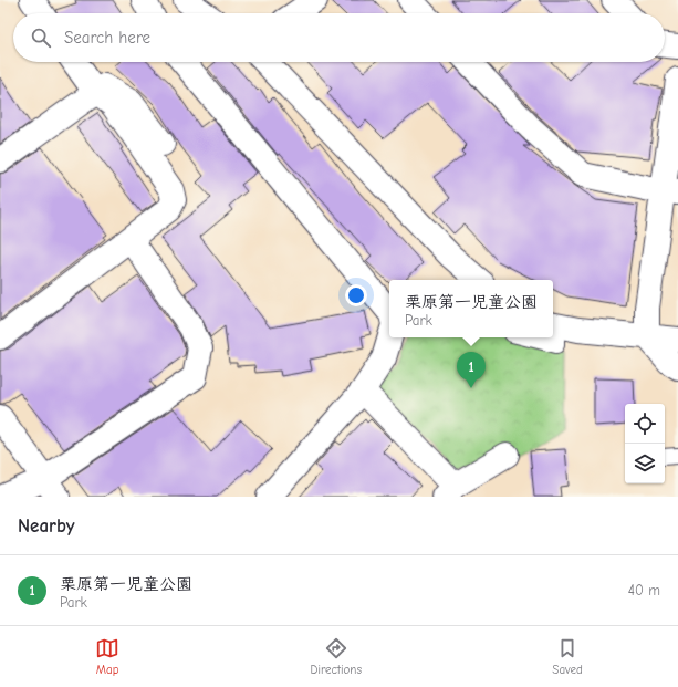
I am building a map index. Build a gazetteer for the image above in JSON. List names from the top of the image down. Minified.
{"page":{"search":"Search here","popup":["栗原第一児童公園","Park"],"pins":"1","heading":"Nearby","list":[{"mark":"1","name":"栗原第一児童公園","note":"Park","value":"40 m"}],"nav":["Map","Directions","Saved"]}}
